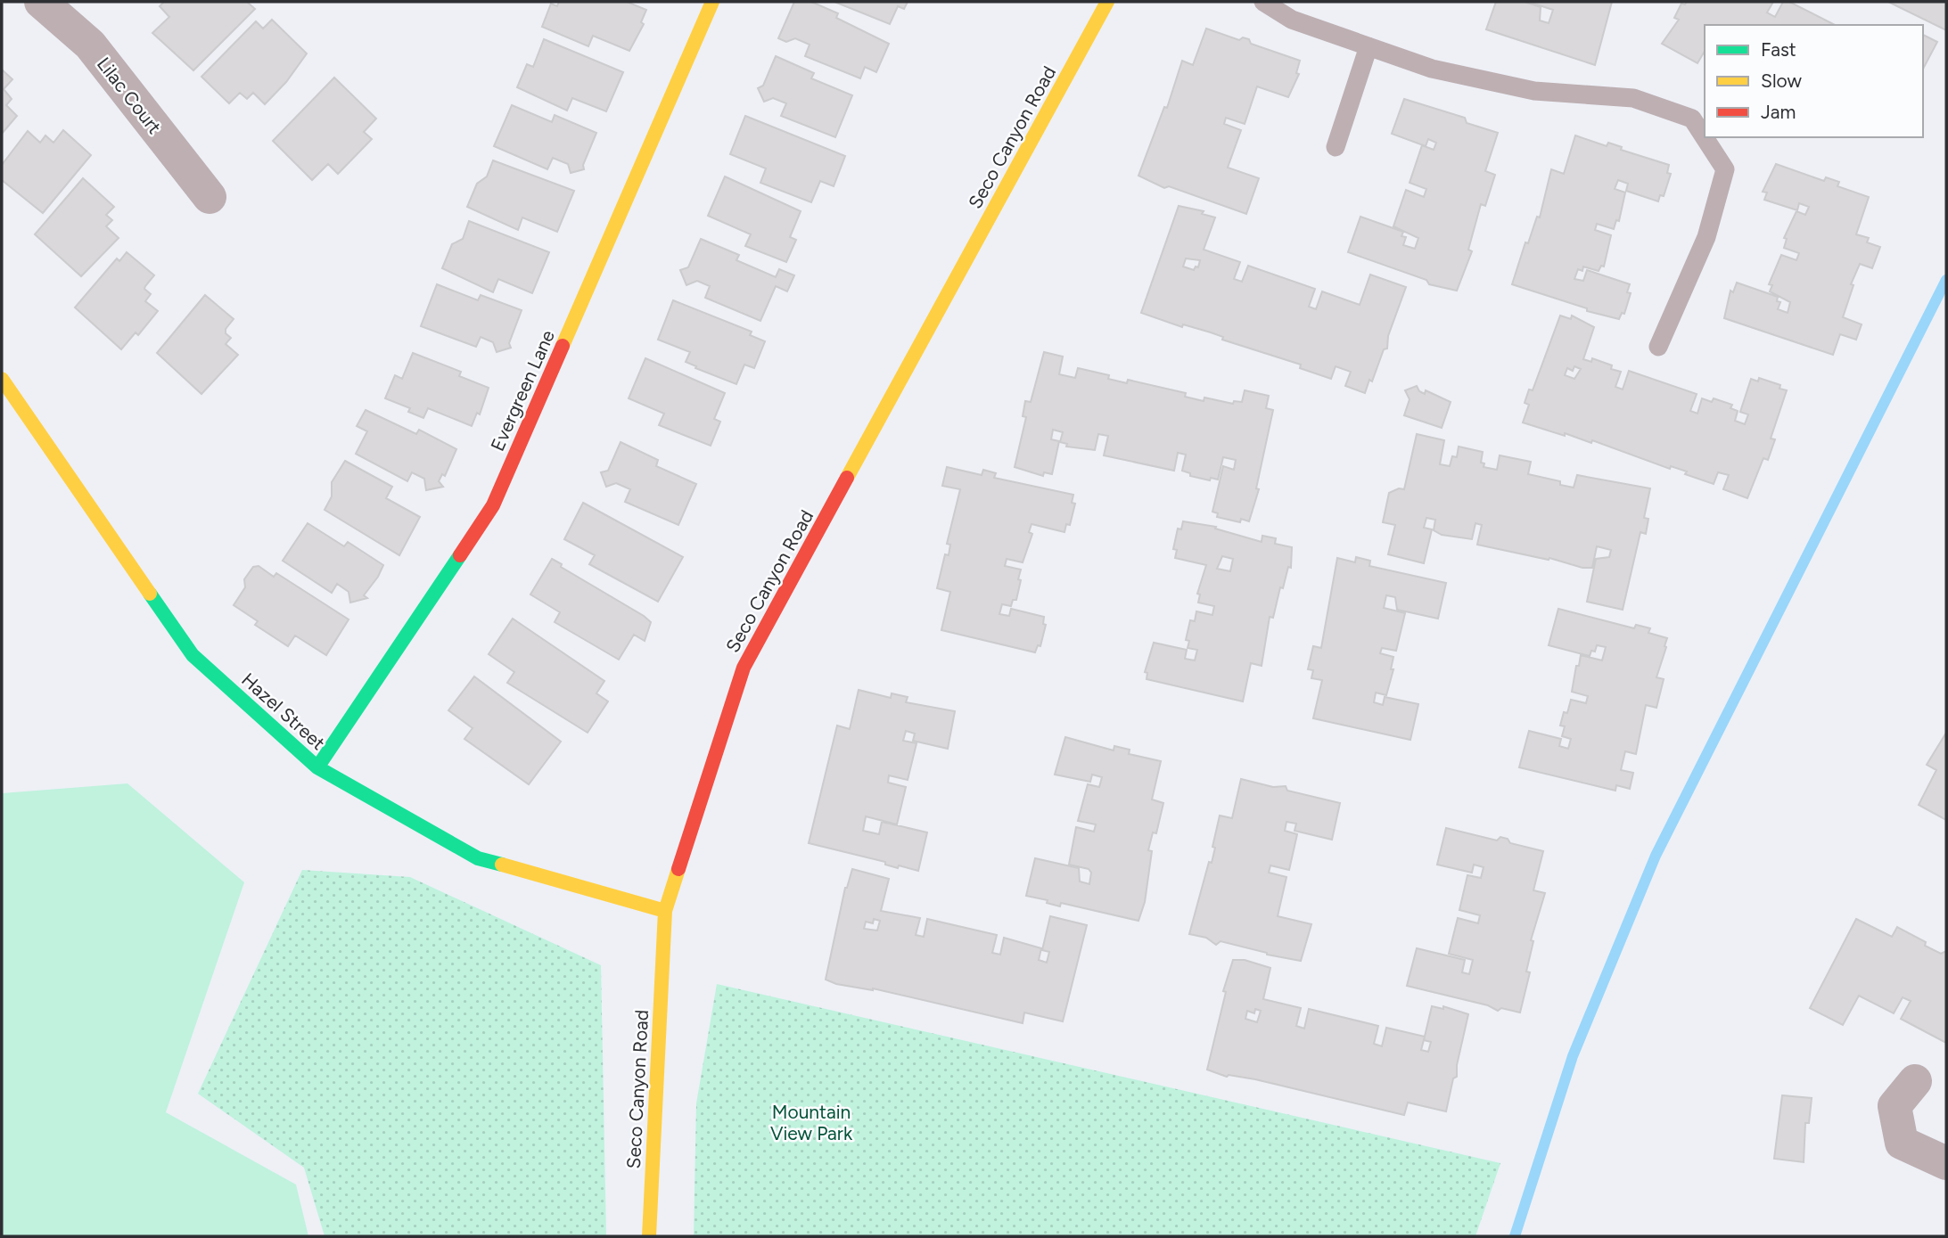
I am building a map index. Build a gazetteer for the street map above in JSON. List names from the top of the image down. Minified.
{"streets":{"street":["Lilac Court","Seco Canyon Road","Evergreen Lane","Hazel Street"]},"crossings":[["Seco Canyon Road","Hazel Street"],["Evergreen Lane","Hazel Street"]],"parks":["Mountain View Park"],"legend":["Fast","Slow","Jam"]}
